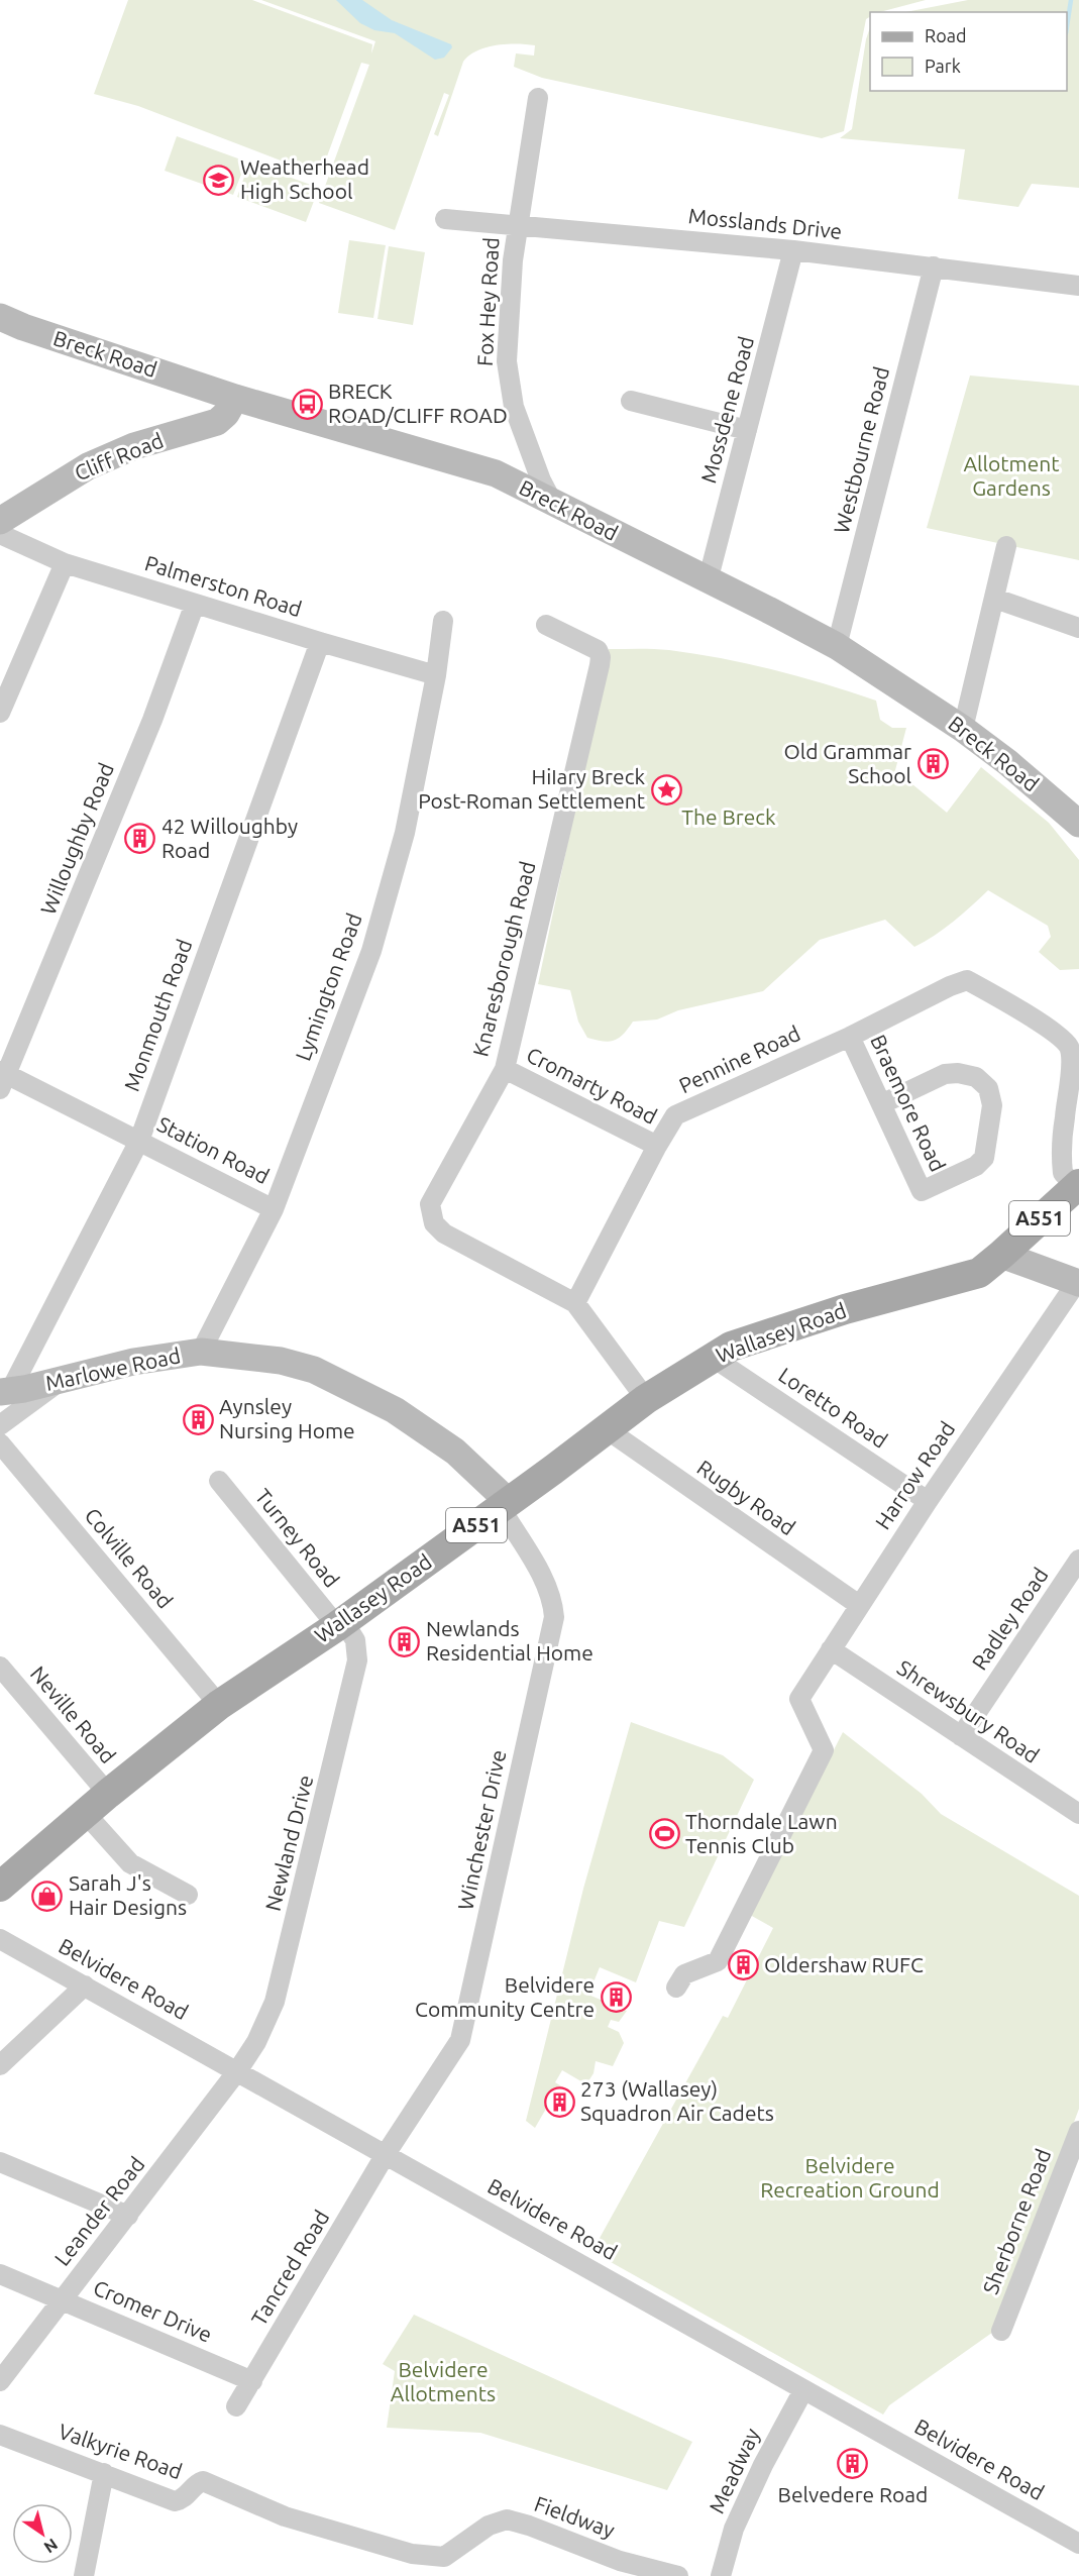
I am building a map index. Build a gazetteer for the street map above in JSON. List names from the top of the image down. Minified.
{"streets":{"main road":["Breck Road","Cliff Road","A551","Wallasey Road","Marlowe Road"],"street":["Mosslands Drive","Fox Hey Road","Mossdene Road","Westbourne Road","Palmerston Road","Willoughby Road","Knaresborough Road","Lymington Road","Monmouth Road","Pennine Road","Cromarty Road","Braemore Road","Station Road","Loretto Road","Harrow Road","Rugby Road","Turney Road","Colville Road","Radley Road","Shrewsbury Road","Neville Road","Winchester Drive","Newland Drive","Belvidere Road","Leander Road","Sherborne Road","Tancred Road","Cromer Drive","Valkyrie Road","Meadway","Fieldway"]},"crossings":[["Mosslands Drive","Fox Hey Road"],["Mosslands Drive","Mossdene Road"],["Mosslands Drive","Westbourne Road"],["Fox Hey Road","Breck Road"],["Breck Road","Mossdene Road"],["Breck Road","Westbourne Road"],["Breck Road","Cliff Road"],["Palmerston Road","Willoughby Road"],["Palmerston Road","Lymington Road"],["Palmerston Road","Monmouth Road"],["Willoughby Road","Station Road"],["Knaresborough Road","Pennine Road"],["Knaresborough Road","Cromarty Road"],["Knaresborough Road","Wallasey Road"],["Lymington Road","Station Road"],["Lymington Road","Marlowe Road"],["Monmouth Road","Station Road"],["Monmouth Road","Marlowe Road"],["Pennine Road","Cromarty Road"],["Pennine Road","Braemore Road"],["Pennine Road","A551"],["A551","Wallasey Road"],["Wallasey Road","Marlowe Road"],["Wallasey Road","Loretto Road"],["Wallasey Road","Rugby Road"],["Wallasey Road","Turney Road"],["Wallasey Road","Colville Road"],["Wallasey Road","Neville Road"],["Wallasey Road","Winchester Drive"],["Wallasey Road","Newland Drive"],["Marlowe Road","Winchester Drive"],["Loretto Road","Harrow Road"],["Harrow Road","Rugby Road"],["Harrow Road","Shrewsbury Road"],["Turney Road","Newland Drive"],["Radley Road","Shrewsbury Road"],["Winchester Drive","Belvidere Road"],["Winchester Drive","Tancred Road"],["Newland Drive","Belvidere Road"],["Newland Drive","Leander Road"],["Belvidere Road","Leander Road"],["Belvidere Road","Tancred Road"],["Belvidere Road","Meadway"],["Leander Road","Cromer Drive"],["Tancred Road","Cromer Drive"],["Valkyrie Road","Fieldway"]],"parks":["Allotment Gardens","The Breck","Belvidere Recreation Ground","Belvidere Allotments"],"places":{"school or university":["Weatherhead High School"],"bus stop":["BRECK ROAD/CLIFF ROAD"],"building":["Old Grammar School","42 Willoughby Road","Aynsley Nursing Home","Newlands Residential Home","Oldershaw RUFC","Belvidere Community Centre","273 (Wallasey) Squadron Air Cadets","Belvedere Road"],"place":["HiIary Breck Post-Roman Settlement"],"sports":["Thorndale Lawn Tennis Club"],"shop":["Sarah J's Hair Designs"]},"legend":["Road","Park"],"north":"bottom right"}
